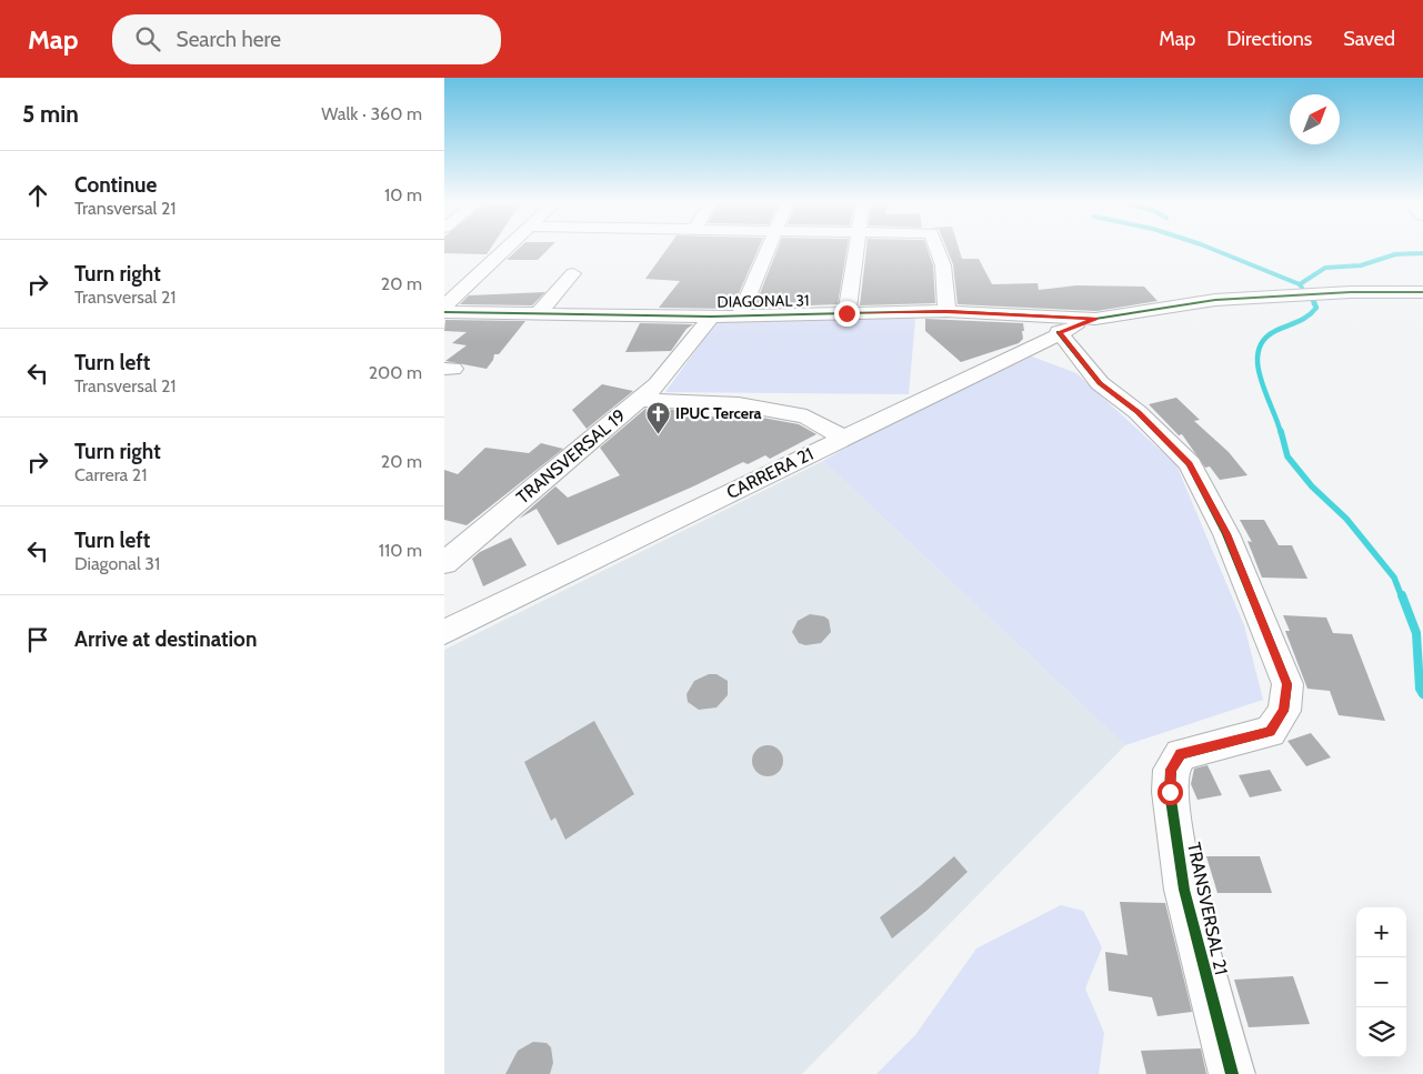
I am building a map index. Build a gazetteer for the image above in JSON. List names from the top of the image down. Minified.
{"streets":{"street":["DIAGONAL 31","TRANSVERSAL 19","CARRERA 21","TRANSVERSAL 21"]},"crossings":[["DIAGONAL 31","TRANSVERSAL 19"],["DIAGONAL 31","CARRERA 21"],["CARRERA 21","TRANSVERSAL 21"]],"places":{"church":["IPUC Tercera"]},"north":"top right","page":{"header":"Map","search":"Search here","nav":["Map","Directions","Saved"],"heading":["5 min","Walk · 360 m"],"list":[["Continue","Transversal 21","10 m"],["Turn right","Transversal 21","20 m"],["Turn left","Transversal 21","200 m"],["Turn right","Carrera 21","20 m"],["Turn left","Diagonal 31","110 m"],"Arrive at destination"],"map_buttons":["+","−"]}}
